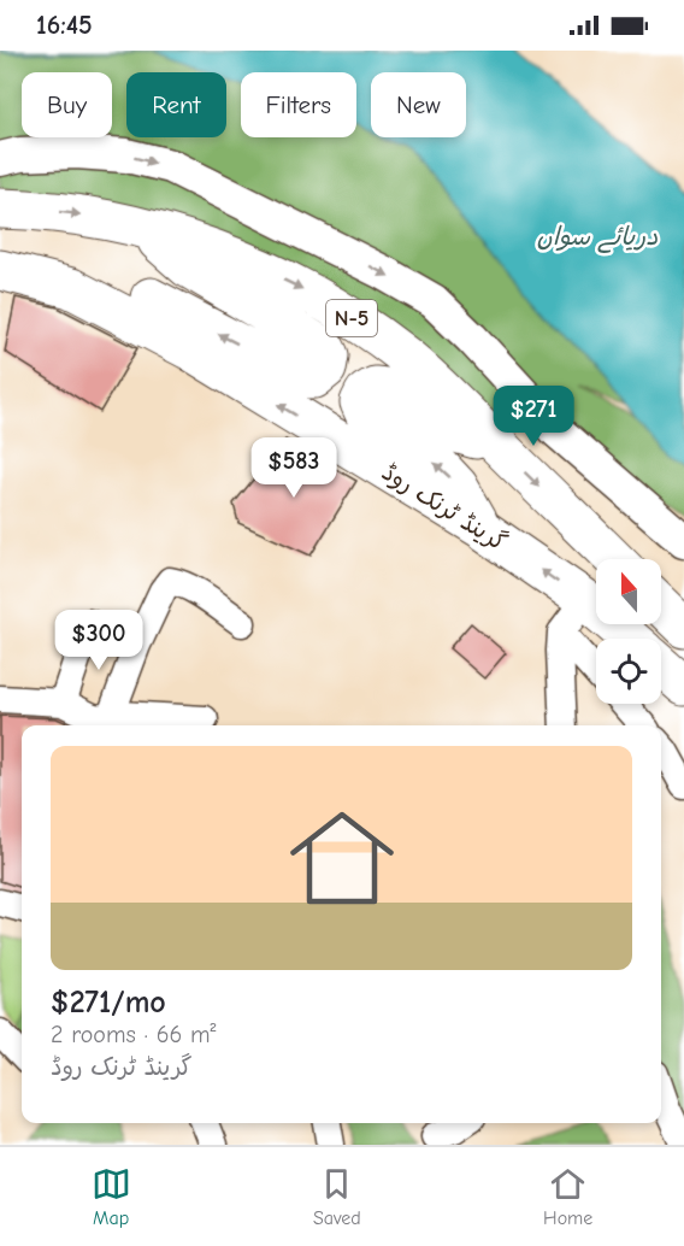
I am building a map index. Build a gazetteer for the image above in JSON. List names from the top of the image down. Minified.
{"streets":{"highway":["N-5","گرینڈ ٹرنک روڈ"]},"water":["دریائے سواں"],"north":"top","page":{"status":"16:45","chip":["Buy","Rent","Filters","New"],"price":["$271","$583","$300"],"list":[{"name":"$271/mo","note":"2 rooms · 66 m² · گرینڈ ٹرنک روڈ"}],"tabs":["Map","Saved","Home"]}}
